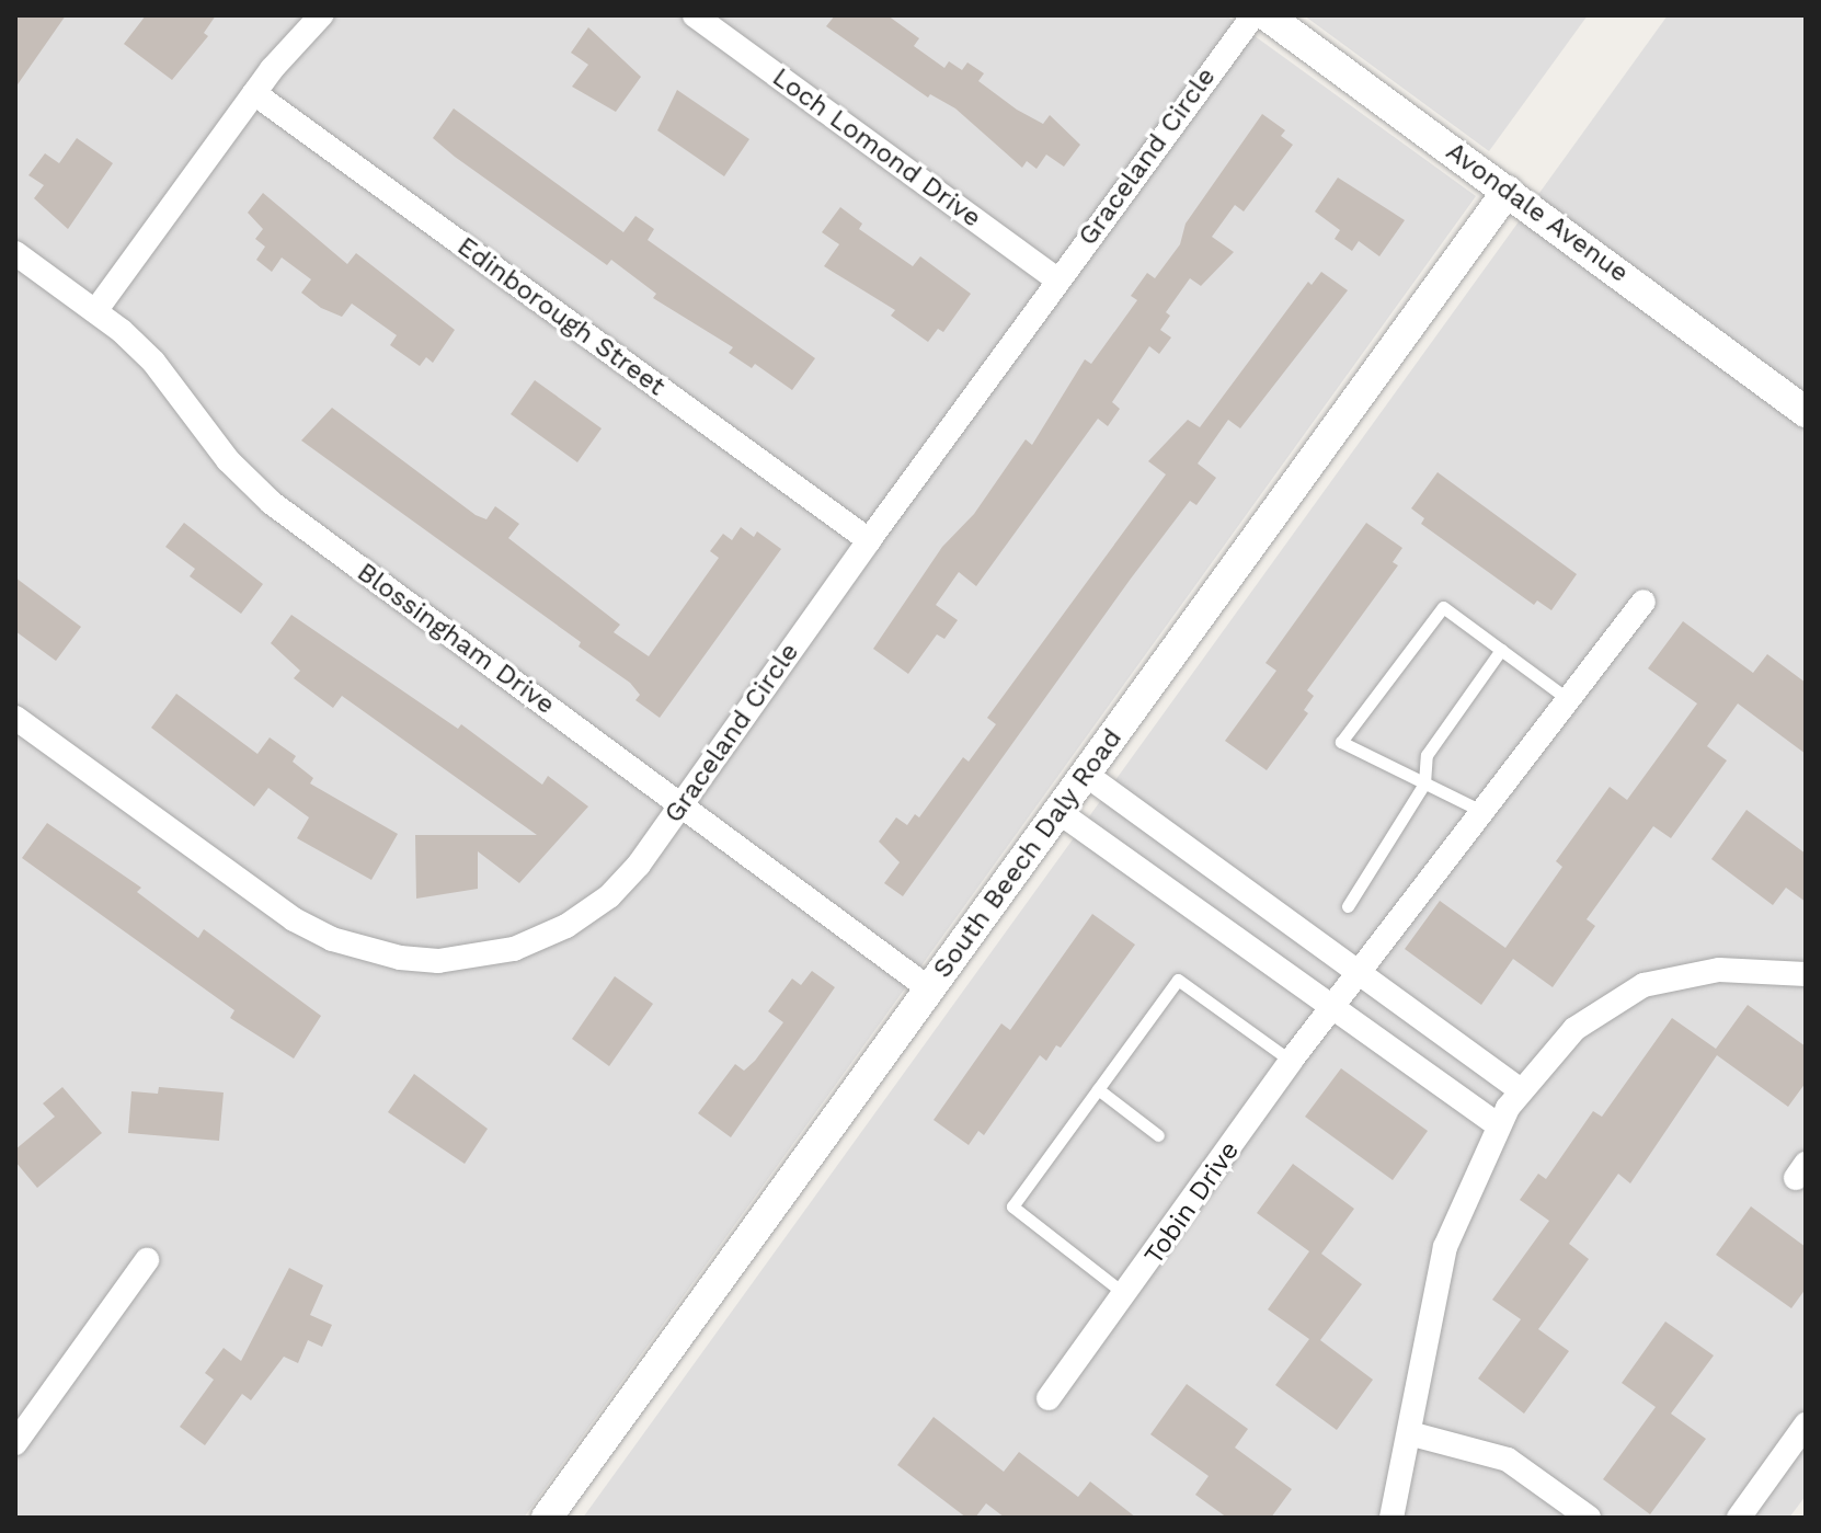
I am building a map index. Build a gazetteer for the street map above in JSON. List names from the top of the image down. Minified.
{"streets":{"street":["Loch Lomond Drive","Graceland Circle","Avondale Avenue","Edinborough Street","Blossingham Drive","South Beech Daly Road","Tobin Drive"]},"crossings":[["Loch Lomond Drive","Graceland Circle"],["Graceland Circle","Edinborough Street"],["Graceland Circle","Blossingham Drive"],["Avondale Avenue","South Beech Daly Road"],["Blossingham Drive","South Beech Daly Road"]]}
